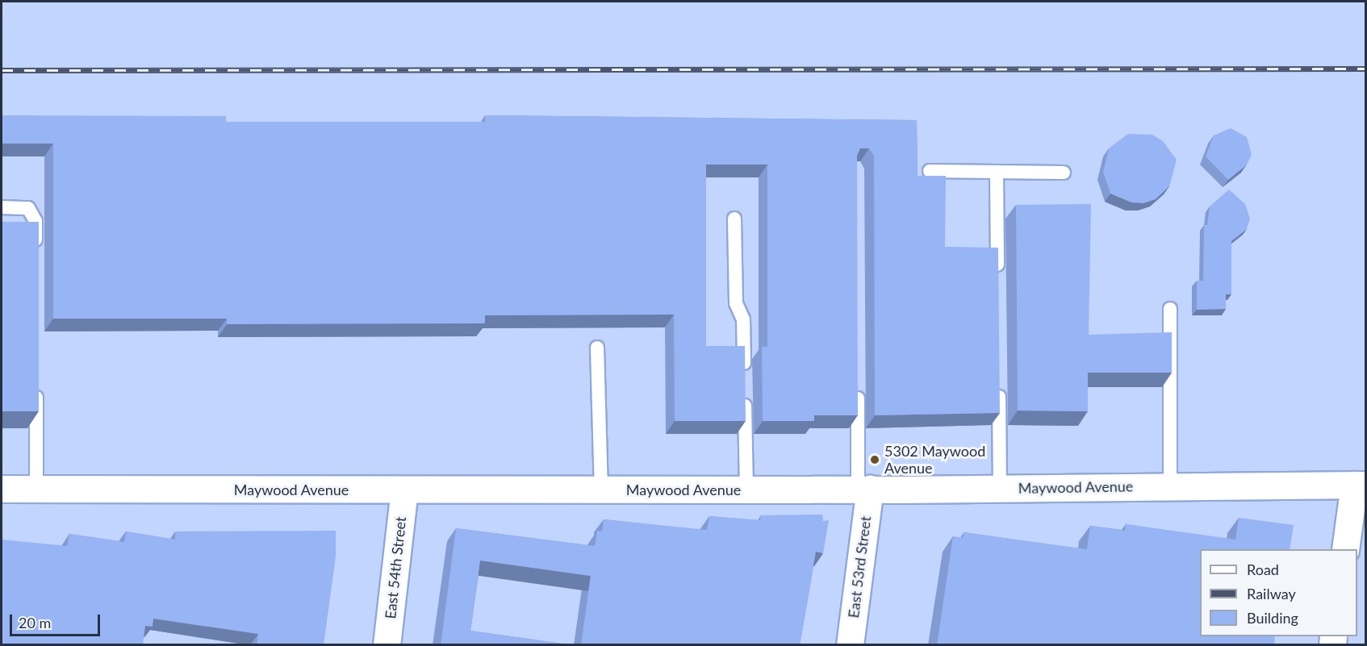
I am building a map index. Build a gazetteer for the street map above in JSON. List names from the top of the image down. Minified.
{"streets":{"street":["Maywood Avenue","East 53rd Street","East 54th Street"]},"crossings":[["Maywood Avenue","East 53rd Street"],["Maywood Avenue","East 54th Street"]],"places":["5302 Maywood Avenue"],"legend":["Road","Railway","Building"],"scale_bar":"20 m"}
